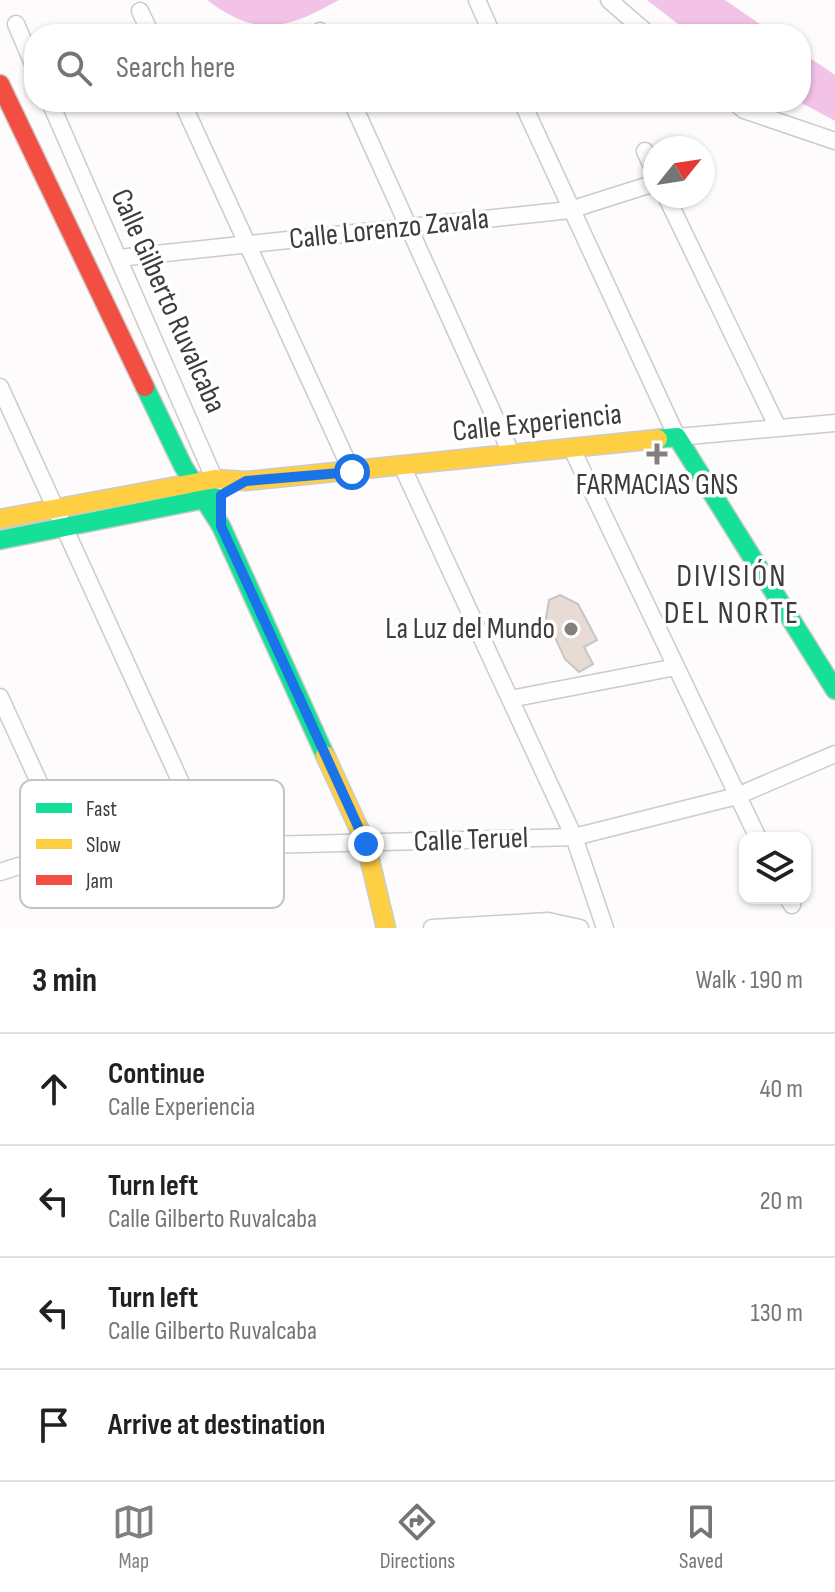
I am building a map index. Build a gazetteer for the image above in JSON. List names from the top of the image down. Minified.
{"streets":{"street":["Calle Lorenzo Zavala","Calle Gilberto Ruvalcaba","Calle Experiencia","Calle Teruel"]},"crossings":[["Calle Lorenzo Zavala","Calle Gilberto Ruvalcaba"],["Calle Gilberto Ruvalcaba","Calle Experiencia"],["Calle Gilberto Ruvalcaba","Calle Teruel"]],"districts":["DIVISIÓN DEL NORTE"],"places":{"health":["FARMACIAS GNS"],"other":["La Luz del Mundo"]},"legend":["Fast","Slow","Jam"],"north":"top right","page":{"search":"Search here","heading":["3 min","Walk · 190 m"],"list":[["Continue","Calle Experiencia","40 m"],["Turn left","Calle Gilberto Ruvalcaba","20 m"],["Turn left","Calle Gilberto Ruvalcaba","130 m"],"Arrive at destination"],"nav":["Map","Directions","Saved"]}}
